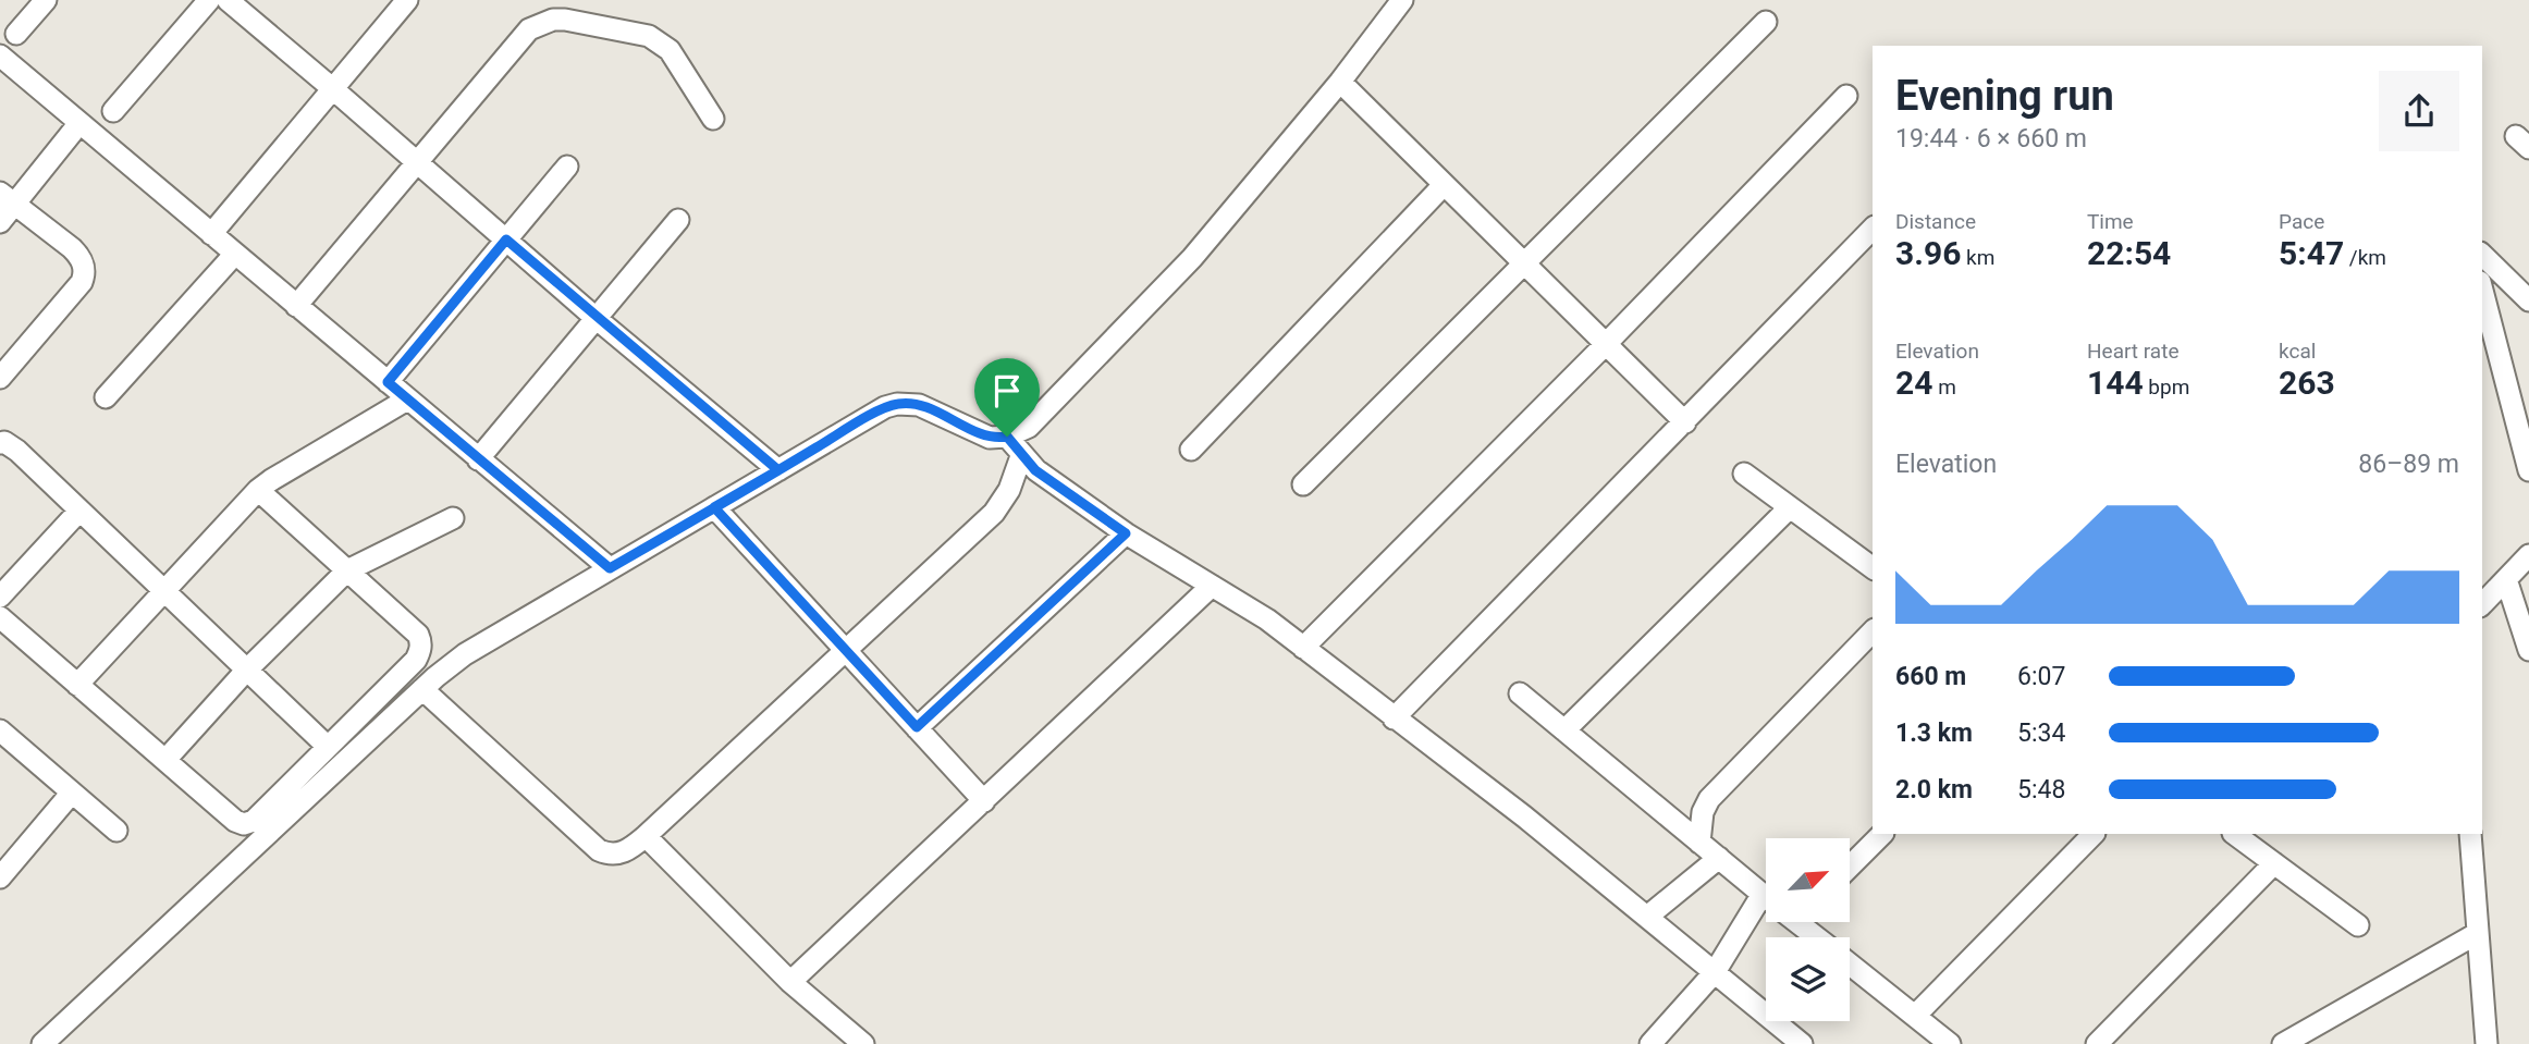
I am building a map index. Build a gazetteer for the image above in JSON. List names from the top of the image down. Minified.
{"north":"top right","page":{"heading":["Evening run","19:44 · 6 × 660 m"],"stats":[["Distance","3.96 km"],["Time","22:54"],["Pace","5:47 /km"],["Elevation","24 m"],["Heart rate","144 bpm"],["kcal","263"]],"chart":["Elevation","86–89 m"],"list":[{"name":"660 m","note":"6:07"},{"name":"1.3 km","note":"5:34"},{"name":"2.0 km","note":"5:48"}]}}
